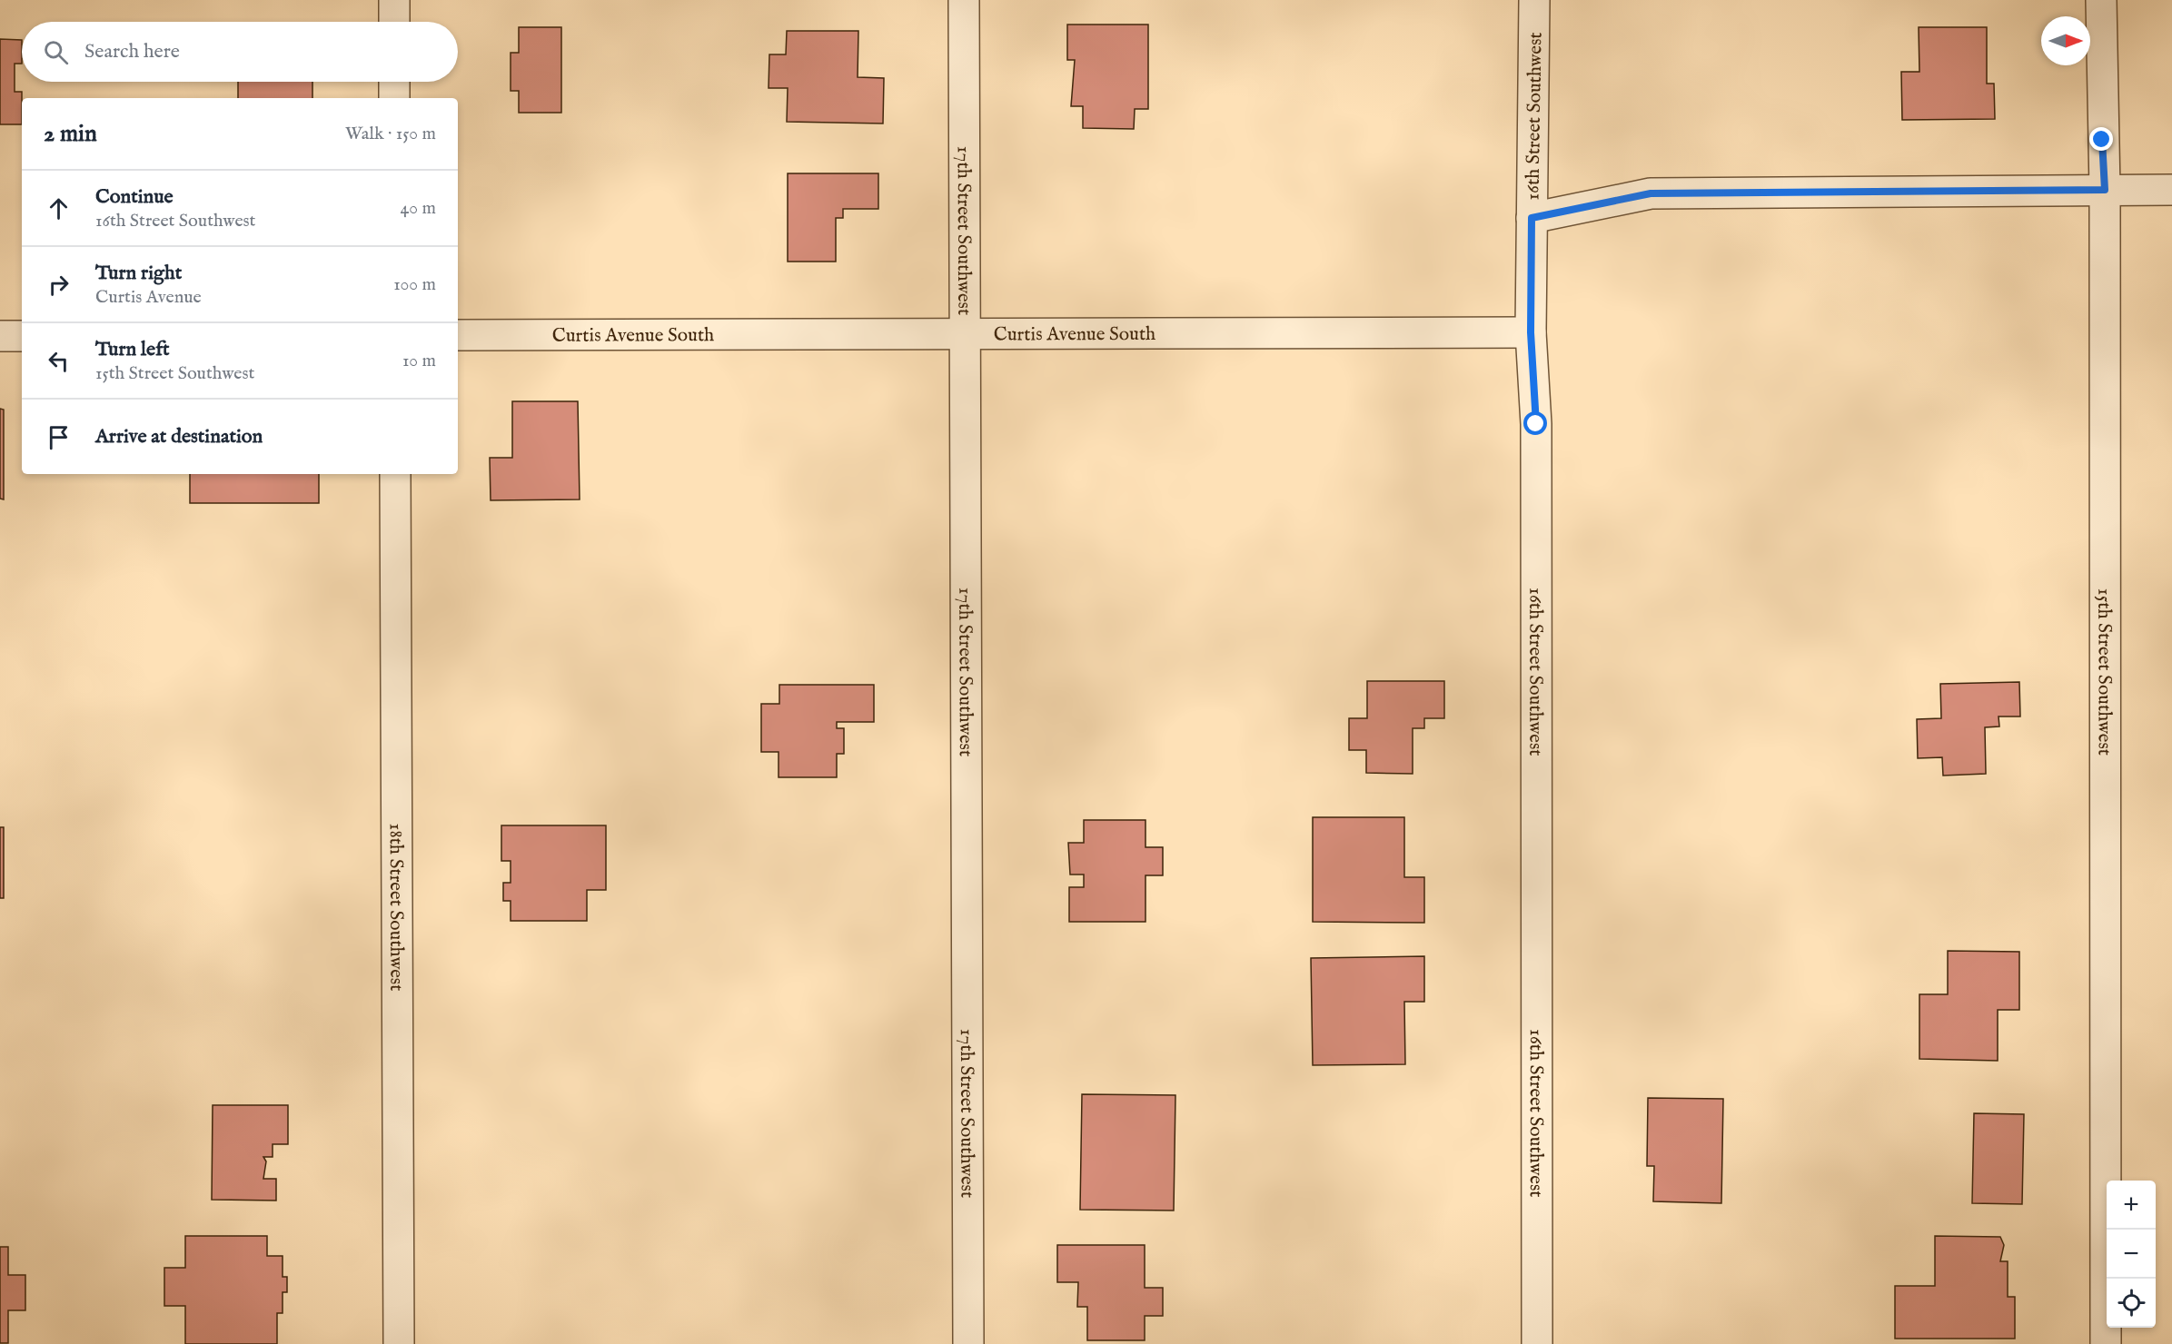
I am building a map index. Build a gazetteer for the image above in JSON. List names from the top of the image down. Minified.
{"streets":{"street":["16th Street Southwest","17th Street Southwest","Curtis Avenue South","15th Street Southwest","18th Street Southwest"]},"crossings":[["16th Street Southwest","Curtis Avenue South"],["17th Street Southwest","Curtis Avenue South"]],"north":"right","page":{"search":"Search here","heading":["2 min","Walk · 150 m"],"list":[["Continue","16th Street Southwest","40 m"],["Turn right","Curtis Avenue","100 m"],["Turn left","15th Street Southwest","10 m"],"Arrive at destination"],"map_buttons":["+","−"]}}
